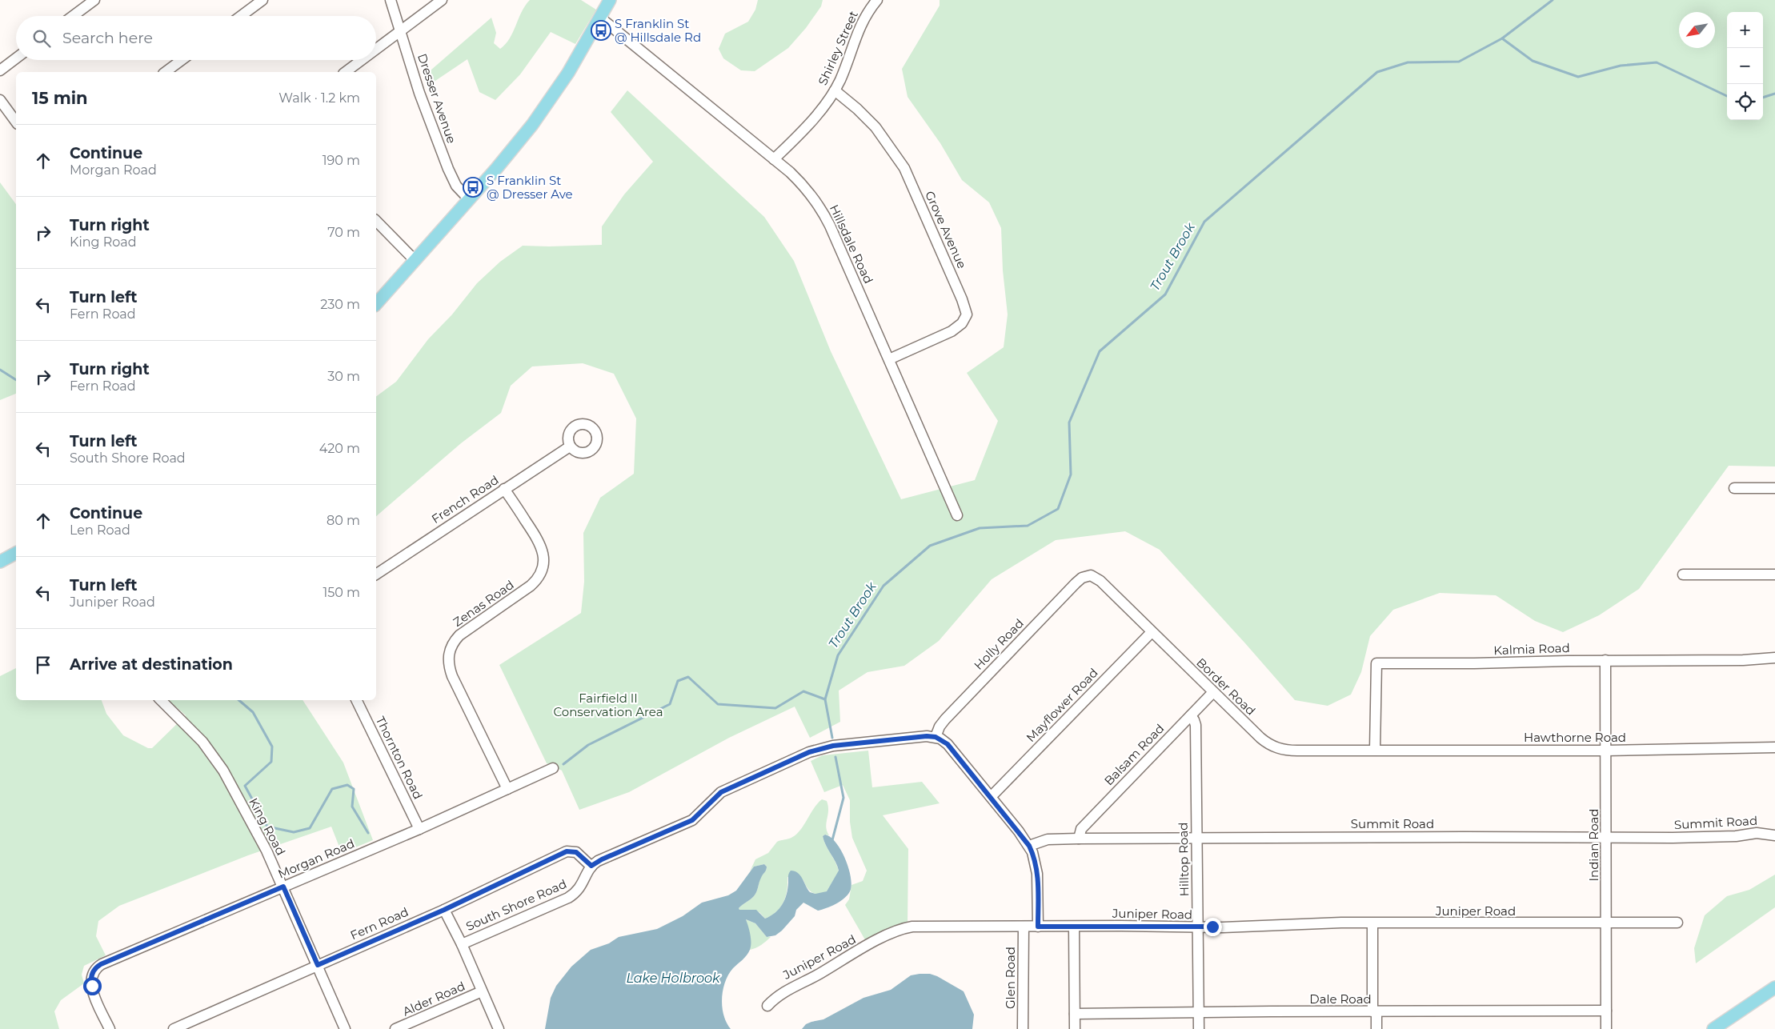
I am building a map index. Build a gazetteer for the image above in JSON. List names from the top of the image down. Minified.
{"streets":{"street":["Shirley Street","Dresser Avenue","Grove Avenue","Hillsdale Road","French Road","Zenas Road","Holly Road","Kalmia Road","Border Road","Mayflower Road","Hawthorne Road","Balsam Road","Thornton Road","Summit Road","King Road","Indian Road","Morgan Road","Hilltop Road","South Shore Road","Juniper Road","Fern Road","Glen Road","Alder Road","Dale Road"]},"crossings":[["Shirley Street","Grove Avenue"],["Shirley Street","Hillsdale Road"],["Grove Avenue","Hillsdale Road"],["French Road","Zenas Road"],["Zenas Road","Morgan Road"],["Holly Road","Border Road"],["Kalmia Road","Border Road"],["Kalmia Road","Hawthorne Road"],["Kalmia Road","Indian Road"],["Border Road","Mayflower Road"],["Border Road","Hawthorne Road"],["Border Road","Balsam Road"],["Hawthorne Road","Indian Road"],["Balsam Road","Summit Road"],["Balsam Road","Hilltop Road"],["Thornton Road","Morgan Road"],["Summit Road","Indian Road"],["Summit Road","Hilltop Road"],["King Road","Morgan Road"],["King Road","Fern Road"],["Indian Road","Juniper Road"],["Indian Road","Dale Road"],["Hilltop Road","Juniper Road"],["Hilltop Road","Dale Road"],["South Shore Road","Fern Road"],["Juniper Road","Glen Road"]],"water":["Trout Brook","Lake Holbrook"],"parks":["Fairfield II Conservation Area"],"places":{"bus stop":["S Franklin St @ Hillsdale Rd","S Franklin St @ Dresser Ave"]},"north":"bottom left","page":{"map_buttons":["+","−"],"search":"Search here","heading":["15 min","Walk · 1.2 km"],"list":[["Continue","Morgan Road","190 m"],["Turn right","King Road","70 m"],["Turn left","Fern Road","230 m"],["Turn right","Fern Road","30 m"],["Turn left","South Shore Road","420 m"],["Continue","Len Road","80 m"],["Turn left","Juniper Road","150 m"],"Arrive at destination"]}}
